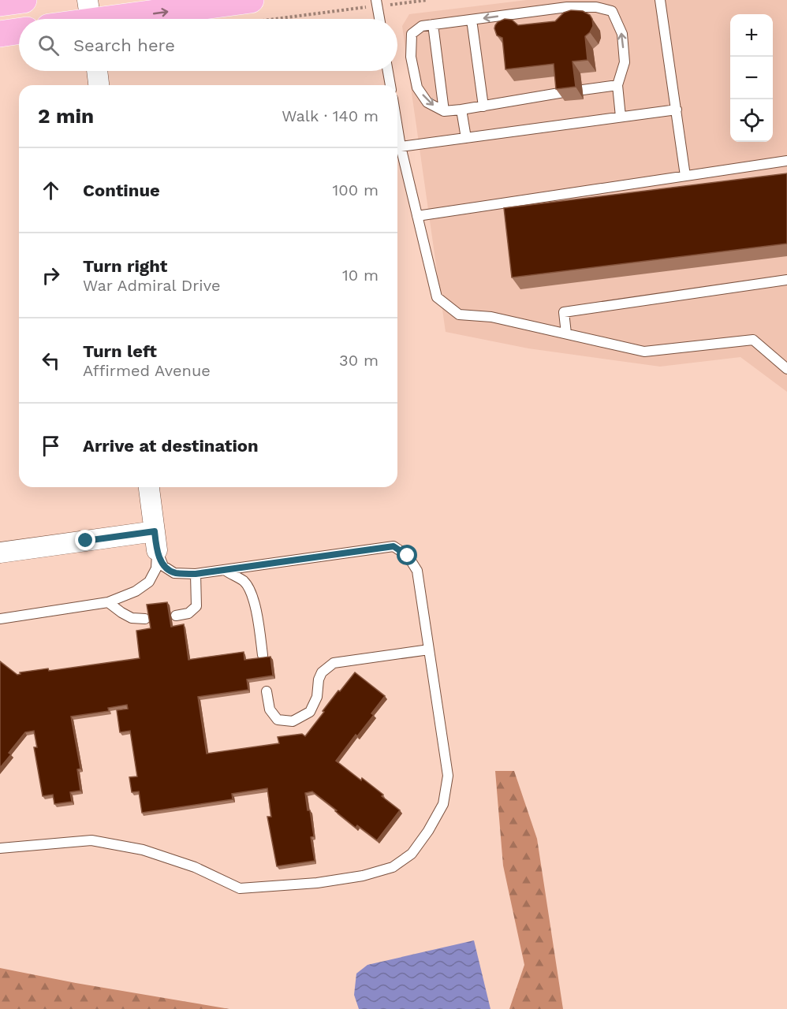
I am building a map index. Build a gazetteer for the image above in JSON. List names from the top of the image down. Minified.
{"page":{"map_buttons":["+","−"],"search":"Search here","heading":["2 min","Walk · 140 m"],"list":[["Continue","100 m"],["Turn right","War Admiral Drive","10 m"],["Turn left","Affirmed Avenue","30 m"],"Arrive at destination"]}}
